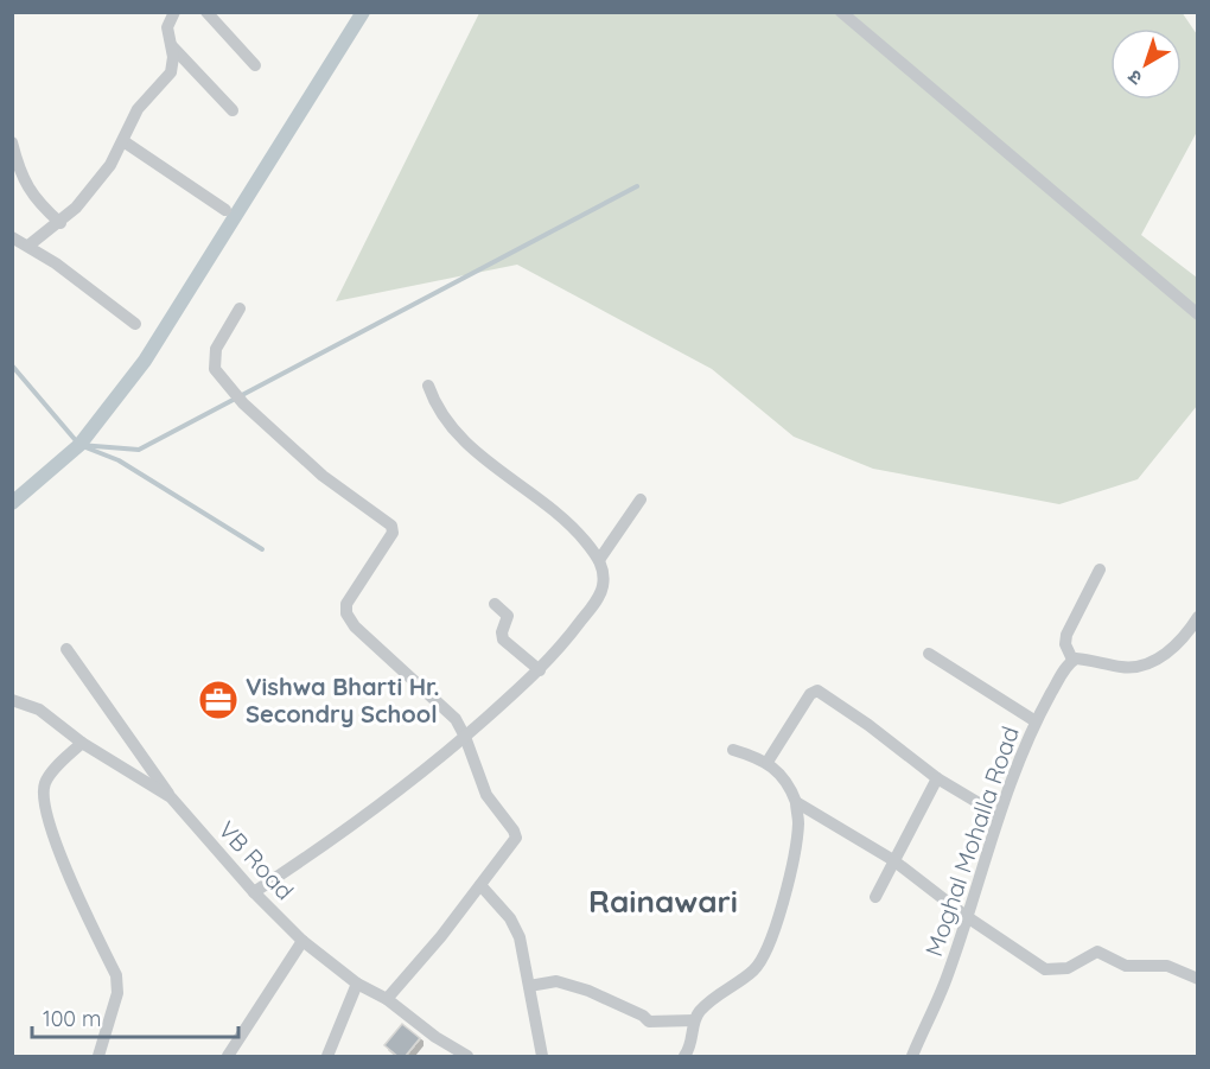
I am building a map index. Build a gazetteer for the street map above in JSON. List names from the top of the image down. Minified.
{"streets":{"street":["Moghal Mohalla Road","VB Road"]},"districts":["Rainawari"],"places":{"office":["Vishwa Bharti Hr. Secondry School"]},"scale_bar":"100 m","north":"bottom left"}
